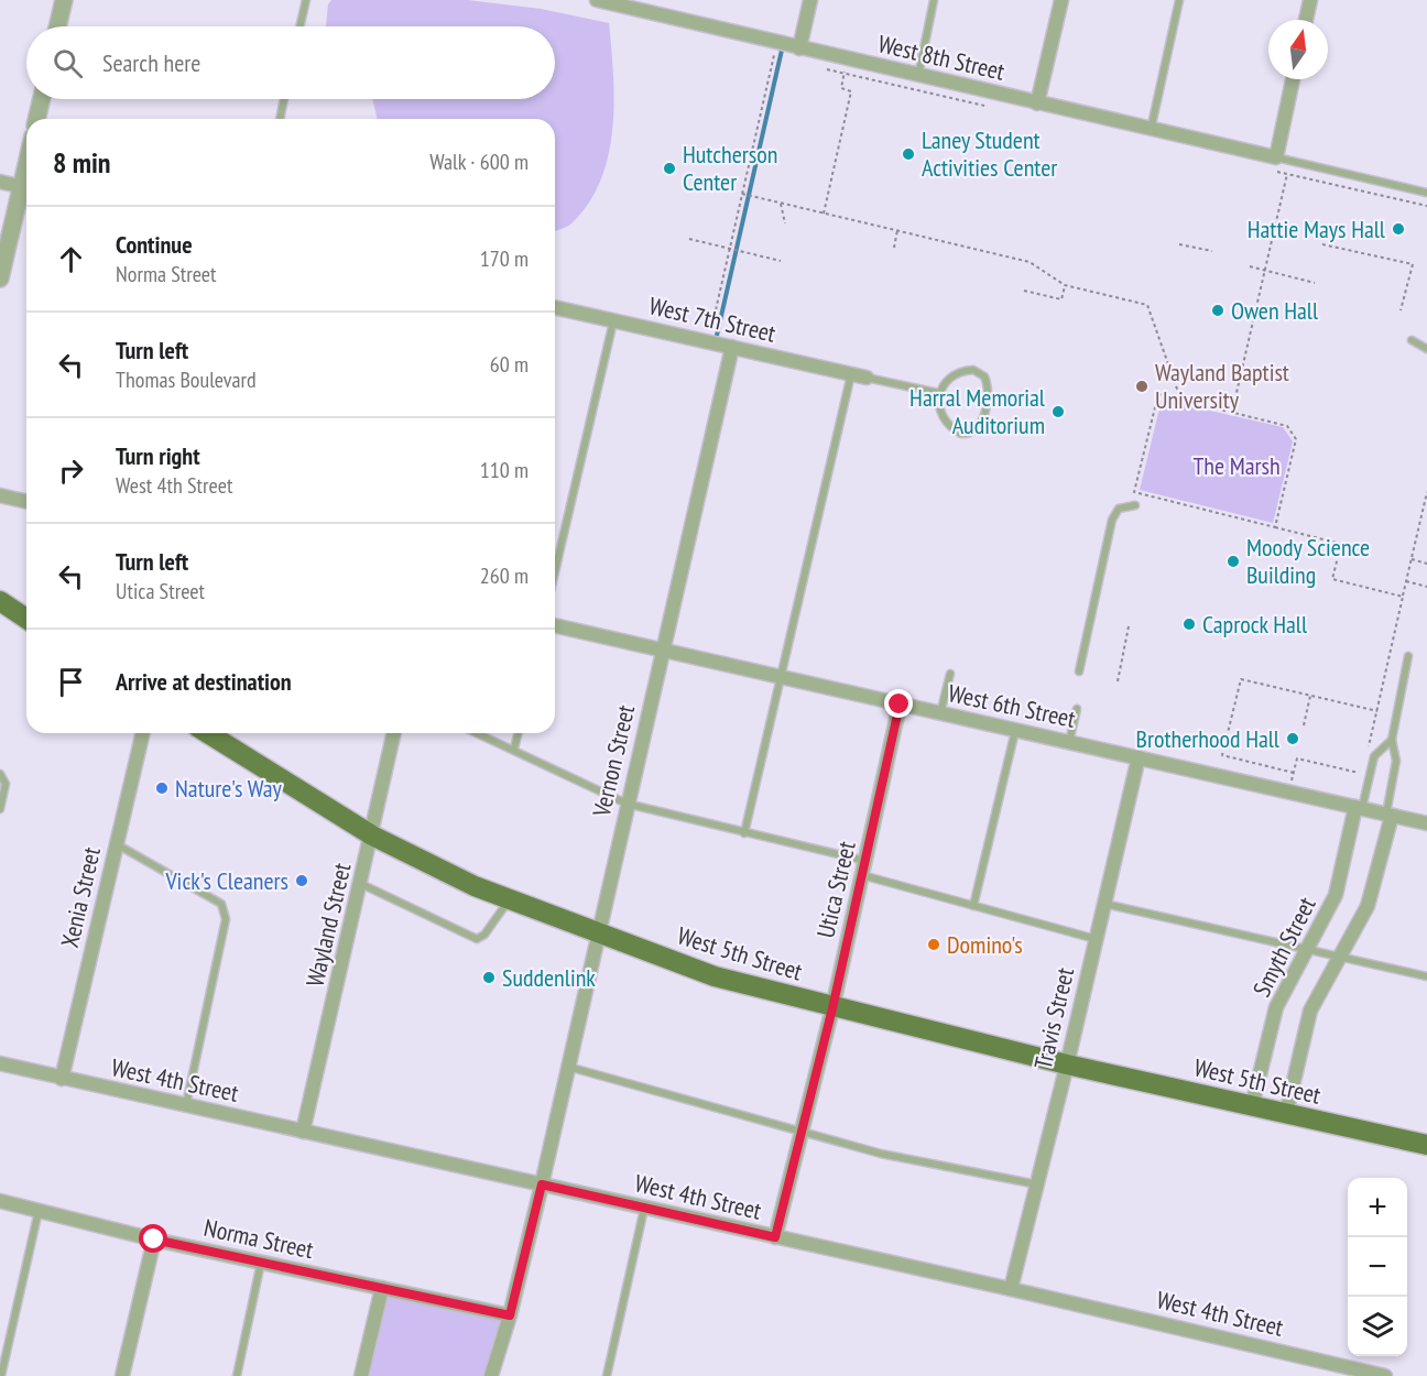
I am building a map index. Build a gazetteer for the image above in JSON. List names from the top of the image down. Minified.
{"streets":{"main road":["West 5th Street"],"street":["West 8th Street","West 7th Street","West 6th Street","Vernon Street","Utica Street","Xenia Street","Wayland Street","Smyth Street","Travis Street","West 4th Street","Norma Street"]},"crossings":[["West 7th Street","Vernon Street"],["West 6th Street","Vernon Street"],["West 6th Street","Utica Street"],["West 6th Street","Smyth Street"],["West 6th Street","Travis Street"],["Vernon Street","West 5th Street"],["Vernon Street","West 4th Street"],["Vernon Street","Norma Street"],["Utica Street","West 5th Street"],["Utica Street","West 4th Street"],["Xenia Street","West 4th Street"],["Wayland Street","West 5th Street"],["Wayland Street","West 4th Street"],["Smyth Street","West 5th Street"],["West 5th Street","Travis Street"],["Travis Street","West 4th Street"]],"parks":["The Marsh"],"places":["Laney Student Activities Center","Hutcherson Center","Hattie Mays Hall","Owen Hall","Wayland Baptist University","Harral Memorial Auditorium","Moody Science Building","Caprock Hall","Brotherhood Hall","Nature's Way","Vick's Cleaners","Domino's","Suddenlink"],"north":"top","page":{"search":"Search here","heading":["8 min","Walk · 600 m"],"list":[["Continue","Norma Street","170 m"],["Turn left","Thomas Boulevard","60 m"],["Turn right","West 4th Street","110 m"],["Turn left","Utica Street","260 m"],"Arrive at destination"],"map_buttons":["+","−"]}}
